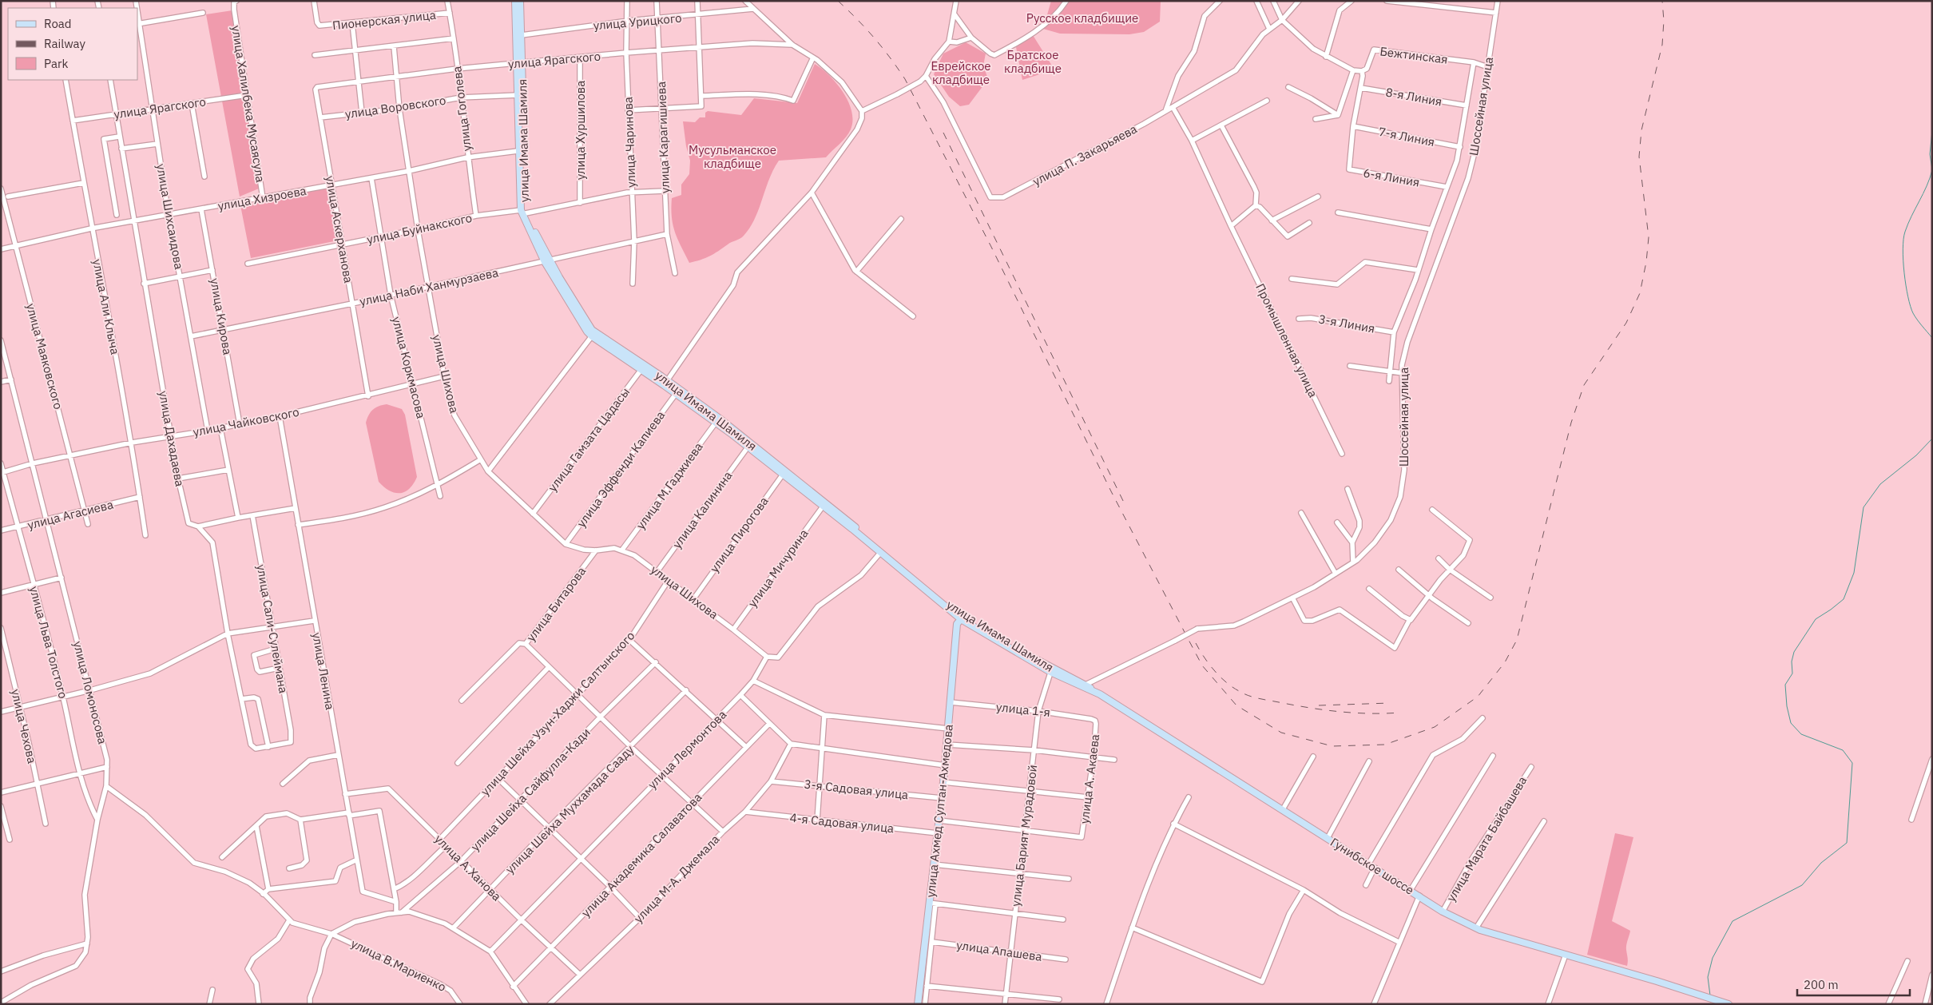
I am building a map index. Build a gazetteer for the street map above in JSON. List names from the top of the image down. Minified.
{"streets":{"main road":["улица Имама Шамиля","улица Ахмед Султан-Ахмедова","Гунибское шоссе"],"street":["Пионерская улица","улица Урицкого","Бежтинская","улица Ярагского","8-я Линия","улица Халилбека Мусаясула","Шоссейная улица","улица Воровского","улица Гоголева","улица Хуршилова","7-я Линия","улица Карагишиева","улица Чаринова","улица П. Закарьяева","6-я Линия","улица Хизроева","улица Шихсаидова","улица Буйнакского","улица Аскерханова","улица Наби Ханмурзаева","улица Али Клыча","улица Кирова","3-я Линия","Промышленная улица","улица Маяковского","улица Коркмасова","улица Шихова","улица Чайковского","улица Дахадаева","улица Гамзата Цадасы","улица Эффенди Капиева","улица М.Гаджиева","улица Калинина","улица Агасиева","улица Пирогова","улица Мичурина","улица Битарова","улица Сали-Сулеймана","улица Льва Толстого","улица Ленина","улица Ломоносова","улица 1-я","улица Шейха Узун-Хаджи Салтынского","улица Чехова","улица Лермонтова","улица А. Акаева","улица Шейха Сайфулла-Кади","3-я Садовая улица","улица Шейха Муххамада Сааду","4-я Садовая улица","улица Барият Мурадовой","улица Марата Байбашева","улица Академика Салаватова","улица А.Ханова","улица М-А. Джемала","улица Апашева","улица В.Мариенко"]},"crossings":[["Пионерская улица","улица Гоголева"],["улица Урицкого","улица Карагишиева"],["улица Урицкого","улица Имама Шамиля"],["улица Урицкого","улица Чаринова"],["Бежтинская","Шоссейная улица"],["улица Ярагского","улица Халилбека Мусаясула"],["улица Ярагского","улица Гоголева"],["улица Ярагского","улица Хуршилова"],["улица Ярагского","улица Карагишиева"],["улица Ярагского","улица Имама Шамиля"],["улица Ярагского","улица Чаринова"],["улица Ярагского","улица Шихсаидова"],["улица Ярагского","улица Аскерханова"],["улица Ярагского","улица Али Клыча"],["улица Ярагского","улица Шихова"],["улица Ярагского","улица Дахадаева"],["улица Халилбека Мусаясула","улица Хизроева"],["Шоссейная улица","улица Имама Шамиля"],["Шоссейная улица","Гунибское шоссе"],["улица Воровского","улица Гоголева"],["улица Воровского","улица Имама Шамиля"],["улица Воровского","улица Аскерханова"],["улица Воровского","улица Шихова"],["улица Гоголева","улица Хизроева"],["улица Гоголева","улица Буйнакского"],["улица Хуршилова","улица Буйнакского"],["7-я Линия","6-я Линия"],["улица Карагишиева","улица Буйнакского"],["улица Карагишиева","улица Наби Ханмурзаева"],["улица Имама Шамиля","улица Хизроева"],["улица Имама Шамиля","улица Буйнакского"],["улица Имама Шамиля","улица Наби Ханмурзаева"],["улица Имама Шамиля","улица Гамзата Цадасы"],["улица Имама Шамиля","улица Эффенди Капиева"],["улица Имама Шамиля","улица М.Гаджиева"],["улица Имама Шамиля","улица Калинина"],["улица Имама Шамиля","улица Пирогова"],["улица Имама Шамиля","улица Мичурина"],["улица Имама Шамиля","улица Ахмед Султан-Ахмедова"],["улица Имама Шамиля","улица Барият Мурадовой"],["улица Имама Шамиля","Гунибское шоссе"],["улица Чаринова","улица Буйнакского"],["улица Чаринова","улица Наби Ханмурзаева"],["улица П. Закарьяева","Промышленная улица"],["улица Хизроева","улица Шихсаидова"],["улица Хизроева","улица Аскерханова"],["улица Хизроева","улица Али Клыча"],["улица Хизроева","улица Кирова"],["улица Хизроева","улица Маяковского"],["улица Хизроева","улица Коркмасова"],["улица Хизроева","улица Шихова"],["улица Хизроева","улица Дахадаева"],["улица Шихсаидова","улица Наби Ханмурзаева"],["улица Шихсаидова","улица Чайковского"],["улица Буйнакского","улица Аскерханова"],["улица Буйнакского","улица Коркмасова"],["улица Буйнакского","улица Шихова"],["улица Аскерханова","улица Наби Ханмурзаева"],["улица Аскерханова","улица Чайковского"],["улица Наби Ханмурзаева","улица Кирова"],["улица Наби Ханмурзаева","улица Коркмасова"],["улица Наби Ханмурзаева","улица Шихова"],["улица Али Клыча","улица Чайковского"],["улица Али Клыча","улица Агасиева"],["улица Кирова","улица Чайковского"],["улица Маяковского","улица Чайковского"],["улица Маяковского","улица Агасиева"],["улица Коркмасова","улица Чайковского"],["улица Шихова","улица Чайковского"],["улица Шихова","улица Гамзата Цадасы"],["улица Шихова","улица Эффенди Капиева"],["улица Шихова","улица М.Гаджиева"],["улица Шихова","улица Калинина"],["улица Шихова","улица Пирогова"],["улица Шихова","улица Мичурина"],["улица Шихова","улица Битарова"],["улица Шихова","улица Шейха Узун-Хаджи Салтынского"],["улица Шихова","улица Лермонтова"],["улица Чайковского","улица Дахадаева"],["улица Чайковского","улица Льва Толстого"],["улица Чайковского","улица Ленина"],["улица Чайковского","улица Ломоносова"],["улица Дахадаева","улица Сали-Сулеймана"],["улица Агасиева","улица Льва Толстого"],["улица Агасиева","улица Ломоносова"],["улица Льва Толстого","улица Ломоносова"],["улица Ленина","улица А.Ханова"],["улица 1-я","улица А. Акаева"],["улица 1-я","улица Ахмед Султан-Ахмедова"],["улица 1-я","улица Барият Мурадовой"],["улица Шейха Узун-Хаджи Салтынского","улица А.Ханова"],["улица Лермонтова","улица А.Ханова"],["улица А. Акаева","улица Барият Мурадовой"],["улица Шейха Сайфулла-Кади","улица А.Ханова"],["3-я Садовая улица","улица Ахмед Султан-Ахмедова"],["3-я Садовая улица","улица М-А. Джемала"],["улица Шейха Муххамада Сааду","улица А.Ханова"],["улица Ахмед Султан-Ахмедова","4-я Садовая улица"],["4-я Садовая улица","улица М-А. Джемала"],["улица Барият Мурадовой","улица Апашева"],["улица Марата Байбашева","Гунибское шоссе"],["улица Академика Салаватова","улица А.Ханова"],["улица А.Ханова","улица М-А. Джемала"]],"parks":["Русское кладбищие","Братское кладбище","Еврейское кладбище","Мусульманское кладбище"],"legend":["Road","Railway","Park"],"scale_bar":"200 m"}
